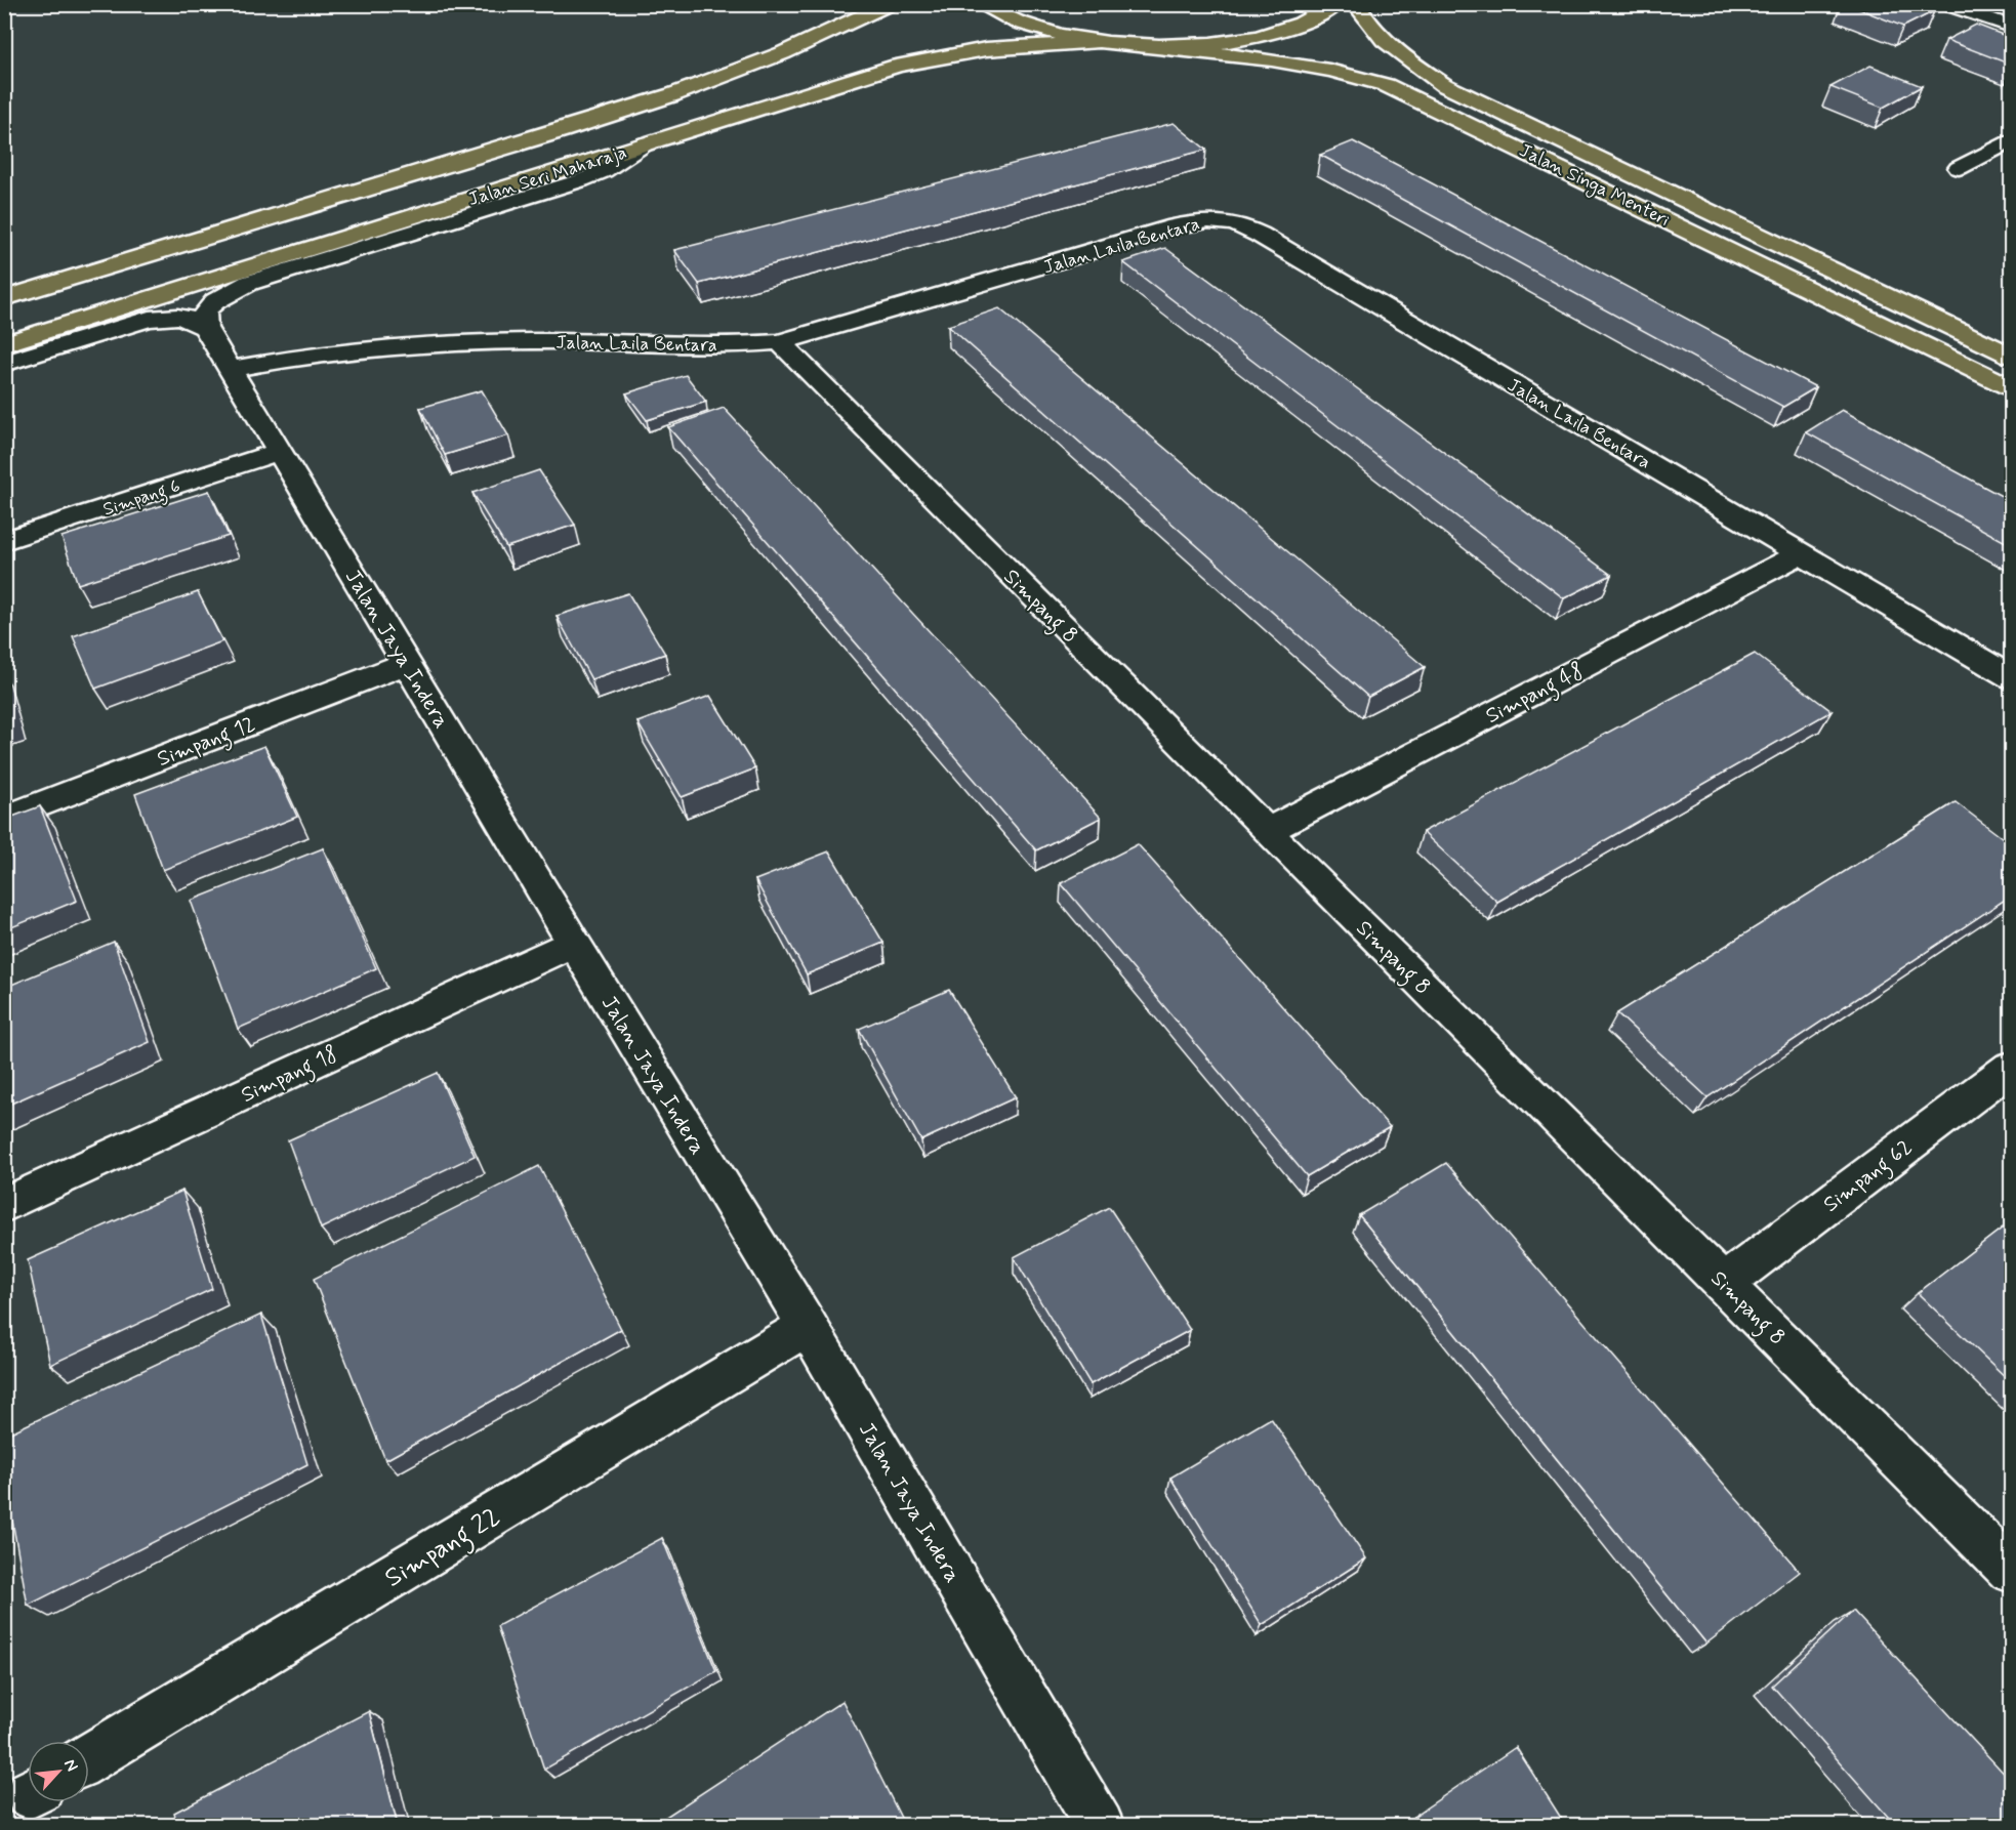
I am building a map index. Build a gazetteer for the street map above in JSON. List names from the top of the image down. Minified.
{"streets":{"main road":["Jalan Seri Maharaja","Jalan Singa Menteri"],"street":["Jalan Laila Bentara","Simpang 6","Simpang 8","Jalan Jaya Indera","Simpang 48","Simpang 12","Simpang 18","Simpang 62","Simpang 22"]},"crossings":[["Jalan Laila Bentara","Simpang 8"],["Jalan Laila Bentara","Jalan Jaya Indera"],["Jalan Laila Bentara","Simpang 48"],["Simpang 6","Jalan Jaya Indera"],["Simpang 8","Simpang 48"],["Simpang 8","Simpang 62"],["Jalan Jaya Indera","Simpang 12"],["Jalan Jaya Indera","Simpang 18"],["Jalan Jaya Indera","Simpang 22"]],"north":"top right"}
